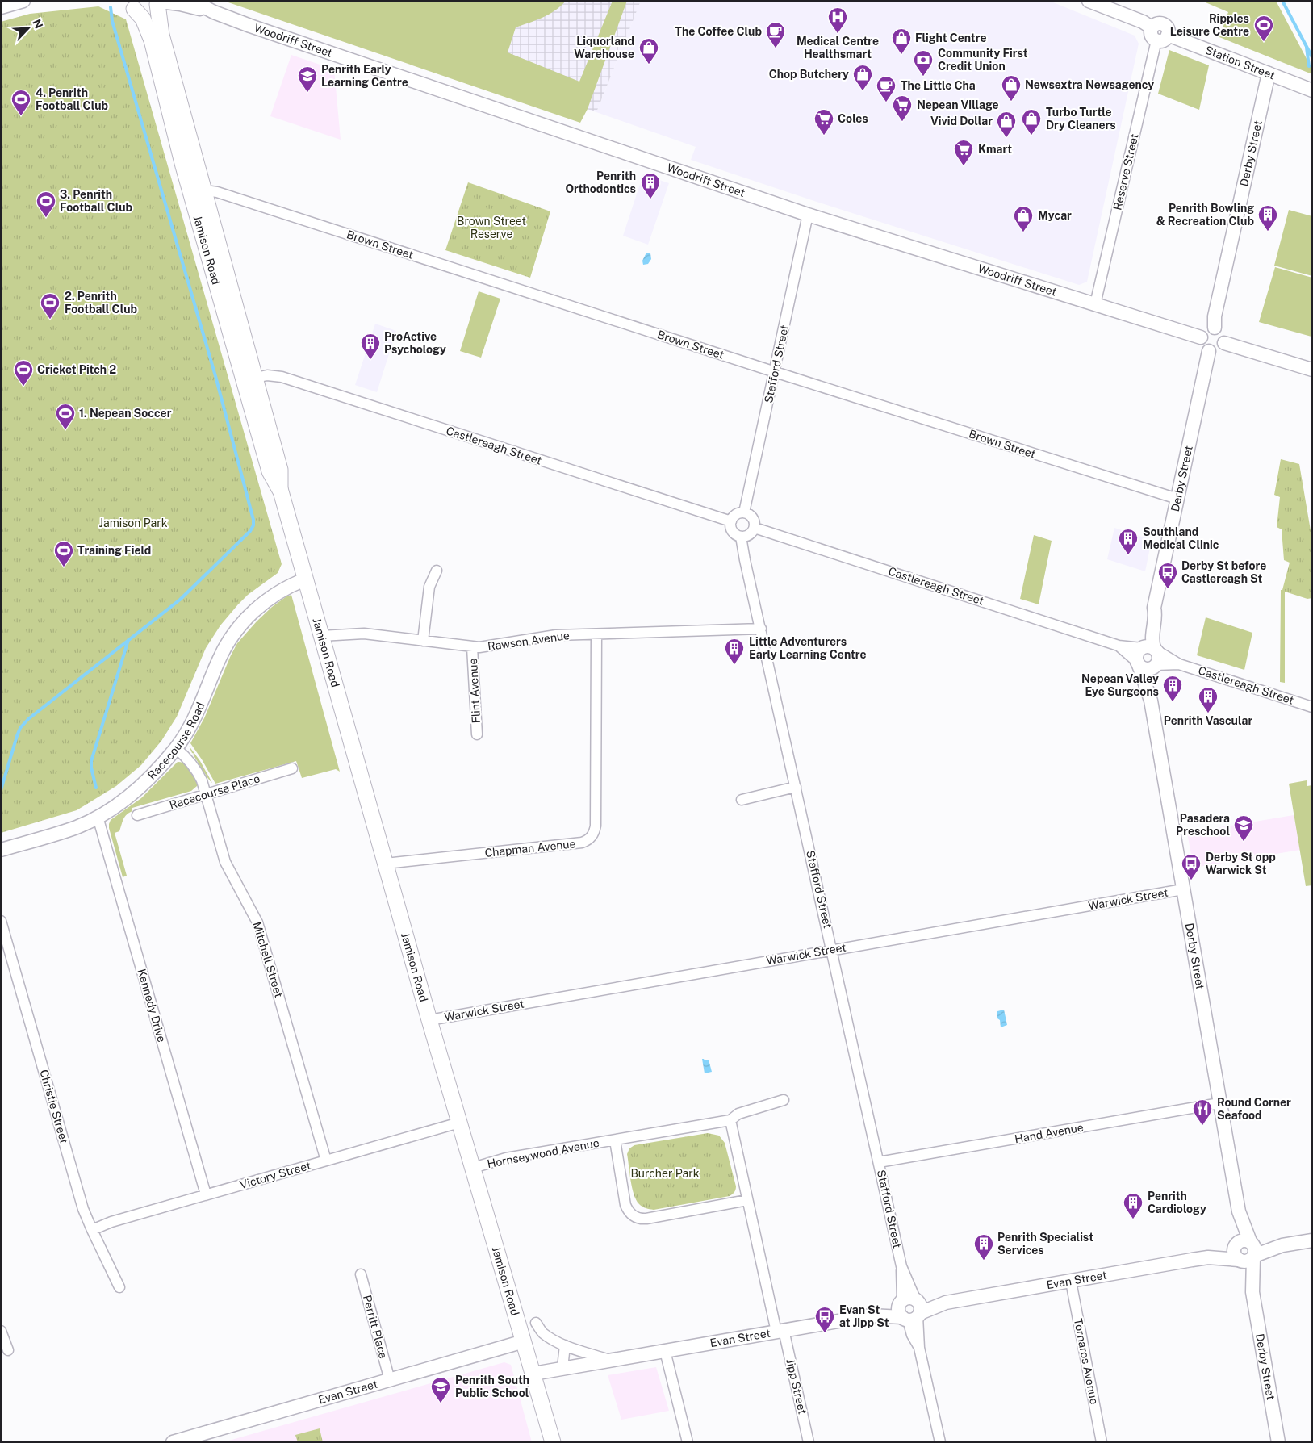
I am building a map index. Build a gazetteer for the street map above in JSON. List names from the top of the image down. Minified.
{"streets":{"main road":["Jamison Road"],"street":["Woodriff Street","Station Street","Derby Street","Reserve Street","Brown Street","Stafford Street","Castlereagh Street","Rawson Avenue","Flint Avenue","Racecourse Road","Racecourse Place","Chapman Avenue","Warwick Street","Mitchell Street","Kennedy Drive","Christie Street","Hand Avenue","Hornseywood Avenue","Victory Street","Evan Street","Perritt Place","Tornaros Avenue","Jipp Street"]},"crossings":[["Woodriff Street","Derby Street"],["Woodriff Street","Reserve Street"],["Woodriff Street","Jamison Road"],["Woodriff Street","Stafford Street"],["Station Street","Derby Street"],["Station Street","Reserve Street"],["Derby Street","Brown Street"],["Derby Street","Castlereagh Street"],["Derby Street","Warwick Street"],["Derby Street","Hand Avenue"],["Derby Street","Evan Street"],["Brown Street","Jamison Road"],["Brown Street","Stafford Street"],["Jamison Road","Castlereagh Street"],["Jamison Road","Rawson Avenue"],["Jamison Road","Racecourse Road"],["Jamison Road","Chapman Avenue"],["Jamison Road","Warwick Street"],["Jamison Road","Hornseywood Avenue"],["Jamison Road","Victory Street"],["Jamison Road","Evan Street"],["Stafford Street","Castlereagh Street"],["Stafford Street","Rawson Avenue"],["Stafford Street","Warwick Street"],["Stafford Street","Hand Avenue"],["Stafford Street","Evan Street"],["Rawson Avenue","Flint Avenue"],["Rawson Avenue","Chapman Avenue"],["Racecourse Road","Mitchell Street"],["Racecourse Road","Kennedy Drive"],["Racecourse Place","Mitchell Street"],["Mitchell Street","Victory Street"],["Kennedy Drive","Victory Street"],["Christie Street","Victory Street"],["Evan Street","Perritt Place"],["Evan Street","Tornaros Avenue"],["Evan Street","Jipp Street"]],"parks":["Brown Street Reserve","Jamison Park","Burcher Park"],"places":{"hospital":["Medical Centre Healthsmart"],"sports":["Ripples Leisure Centre","4. Penrith Football Club","3. Penrith Football Club","2. Penrith Football Club","Cricket Pitch 2","1. Nepean Soccer","Training Field"],"cafe":["The Coffee Club","The Little Cha"],"shop":["Flight Centre","Liquorland Warehouse","Chop Butchery","Newsextra Newsagency","Turbo Turtle Dry Cleaners","Vivid Dollar","Mycar"],"bank":["Community First Credit Union"],"school or university":["Penrith Early Learning Centre","Pasadera Preschool","Penrith South Public School"],"supermarket":["Nepean Village","Coles","Kmart"],"building":["Penrith Orthodontics","Penrith Bowling & Recreation Club","ProActive Psychology","Southland Medical Clinic","Little Adventurers Early Learning Centre","Nepean Valley Eye Surgeons","Penrith Vascular","Penrith Cardiology","Penrith Specialist Services"],"bus stop":["Derby St before Castlereagh St","Derby St opp Warwick St","Evan St at Jipp St"],"restaurant":["Round Corner Seafood"]},"north":"top right"}
